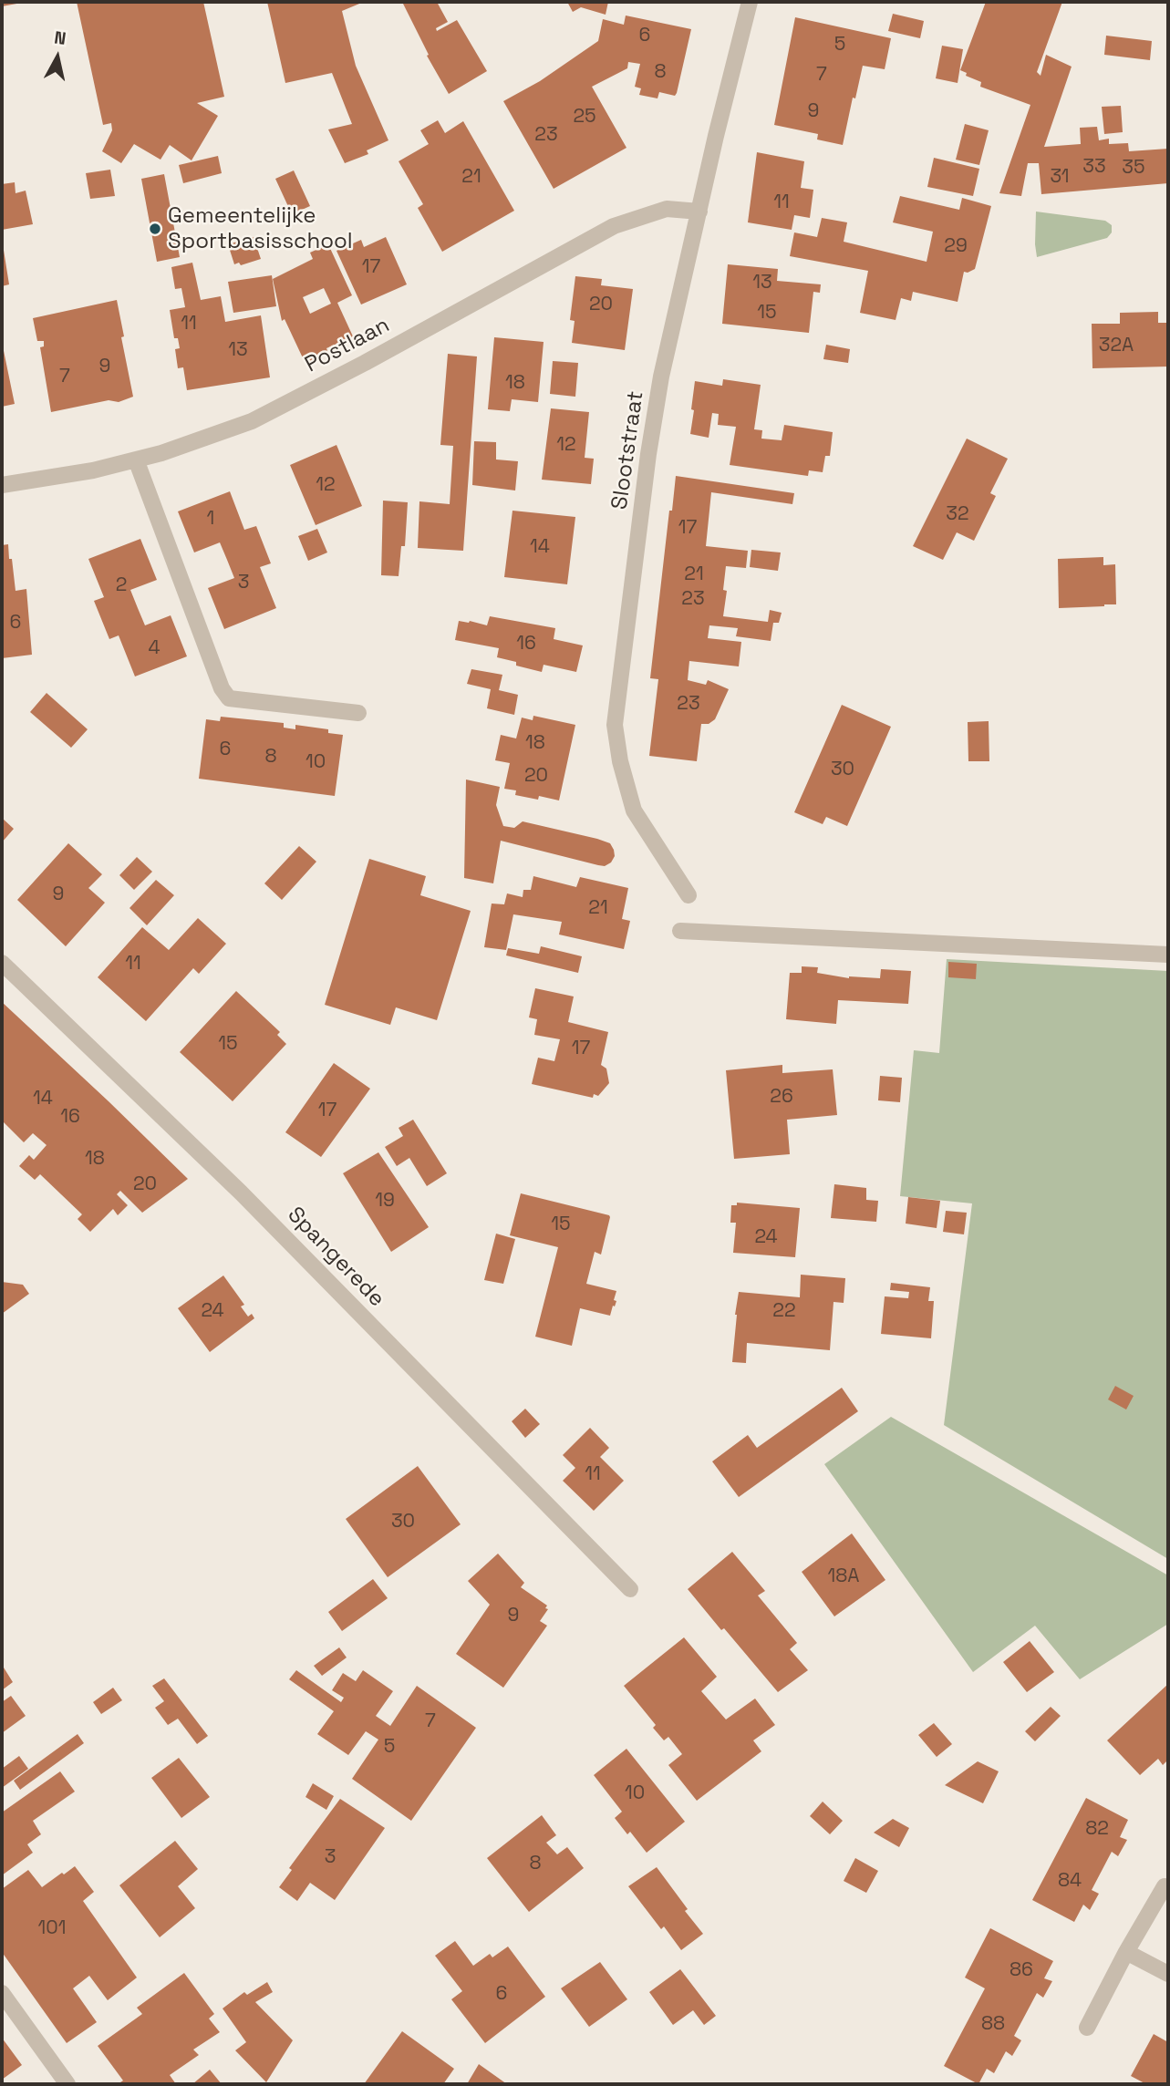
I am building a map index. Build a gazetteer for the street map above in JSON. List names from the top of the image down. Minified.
{"streets":{"street":["Postlaan","Slootstraat","Spangerede"]},"crossings":[["Postlaan","Slootstraat"]],"places":["Gemeentelijke Sportbasisschool"],"house_numbers":["6","5","8","7","9","25","23","33","35","21","31","11","29","17","13","20","15","11","32A","13","9","7","18","12","12","32","1","17","14","21","3","2","23","6","16","4","23","18","6","8","10","30","20","9","21","11","15","17","26","14","17","16","18","20","19","15","24","24","22","11","30","18A","9","7","5","10","82","3","8","84","101","86","6","88"],"north":"top"}
